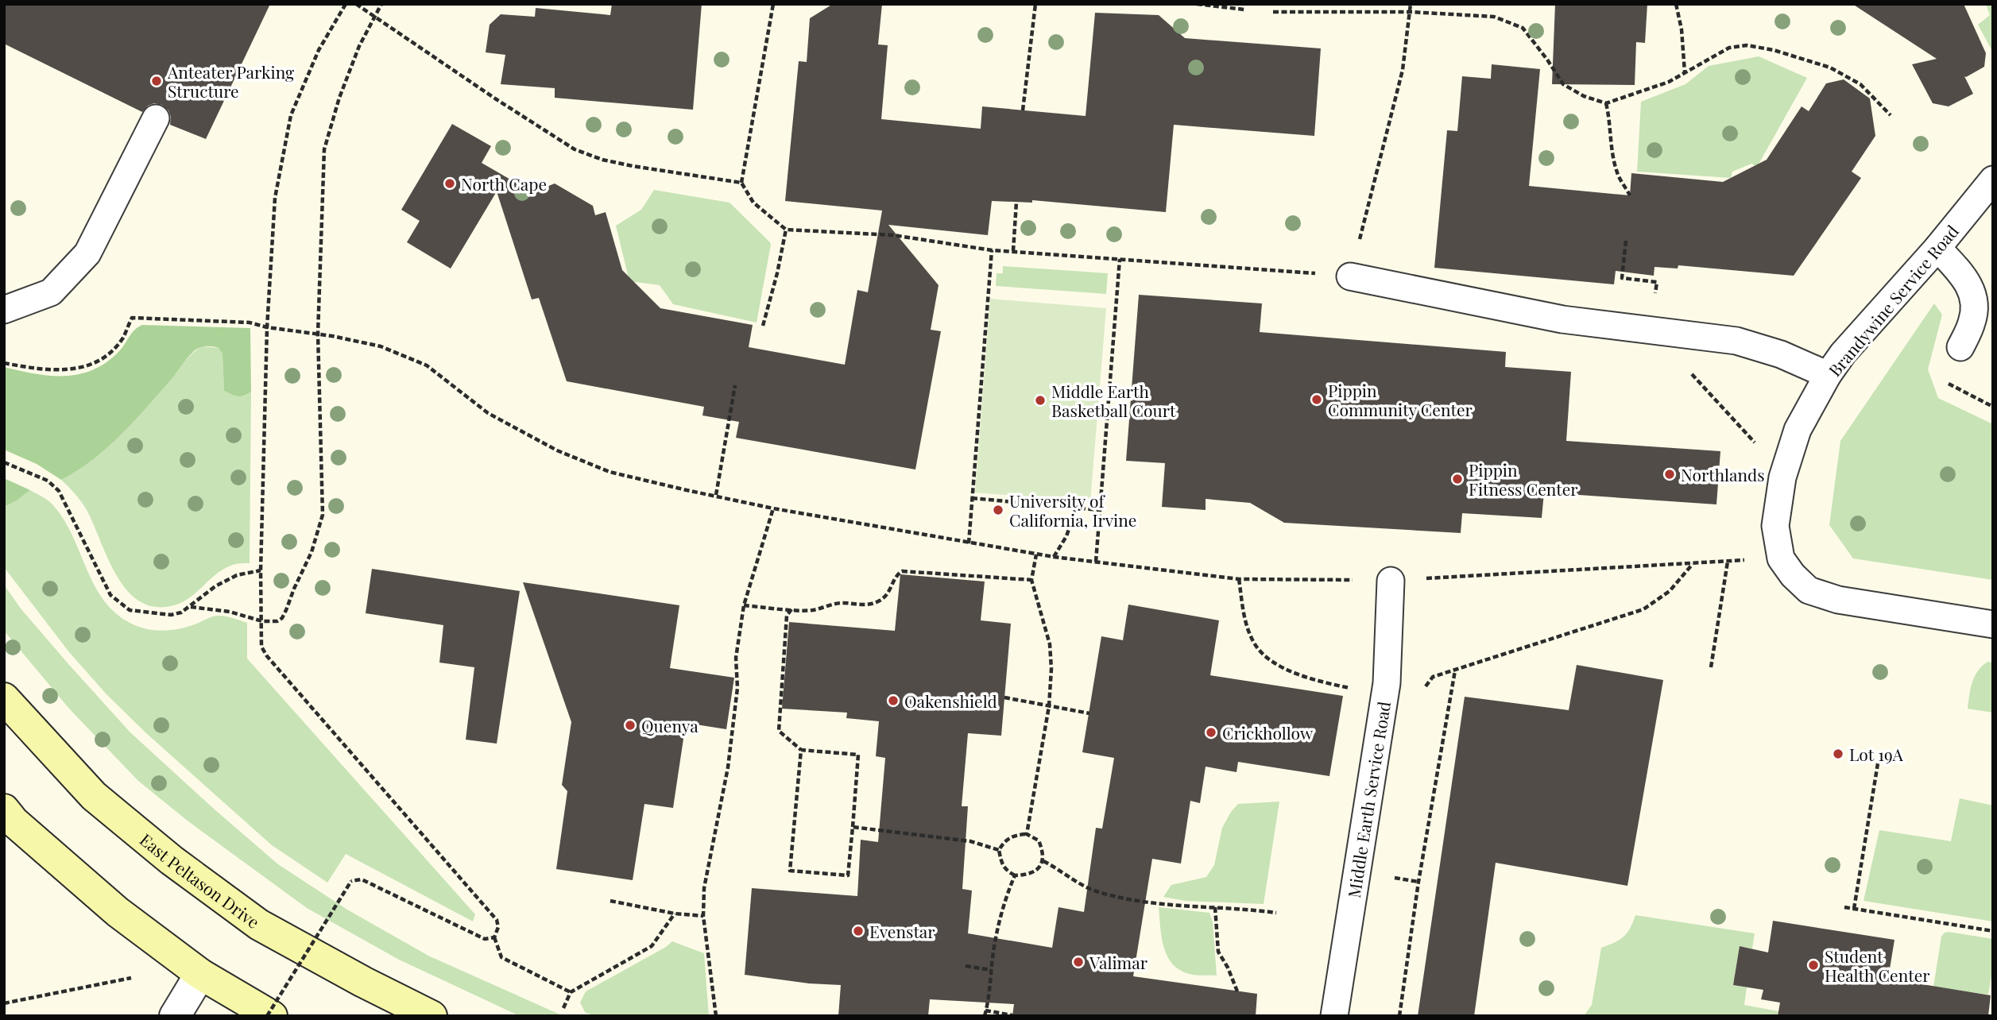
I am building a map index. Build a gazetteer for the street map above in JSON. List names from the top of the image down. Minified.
{"streets":{"main road":["East Peltason Drive"],"lane":["Brandywine Service Road","Middle Earth Service Road"]},"places":["Anteater Parking Structure","North Cape","Pippin Community Center","Middle Earth Basketball Court","Northlands","Pippin Fitness Center","University of California, Irvine","Oakenshield","Quenya","Crickhollow","Lot 19A","Evenstar","Valimar","Student Health Center"]}
